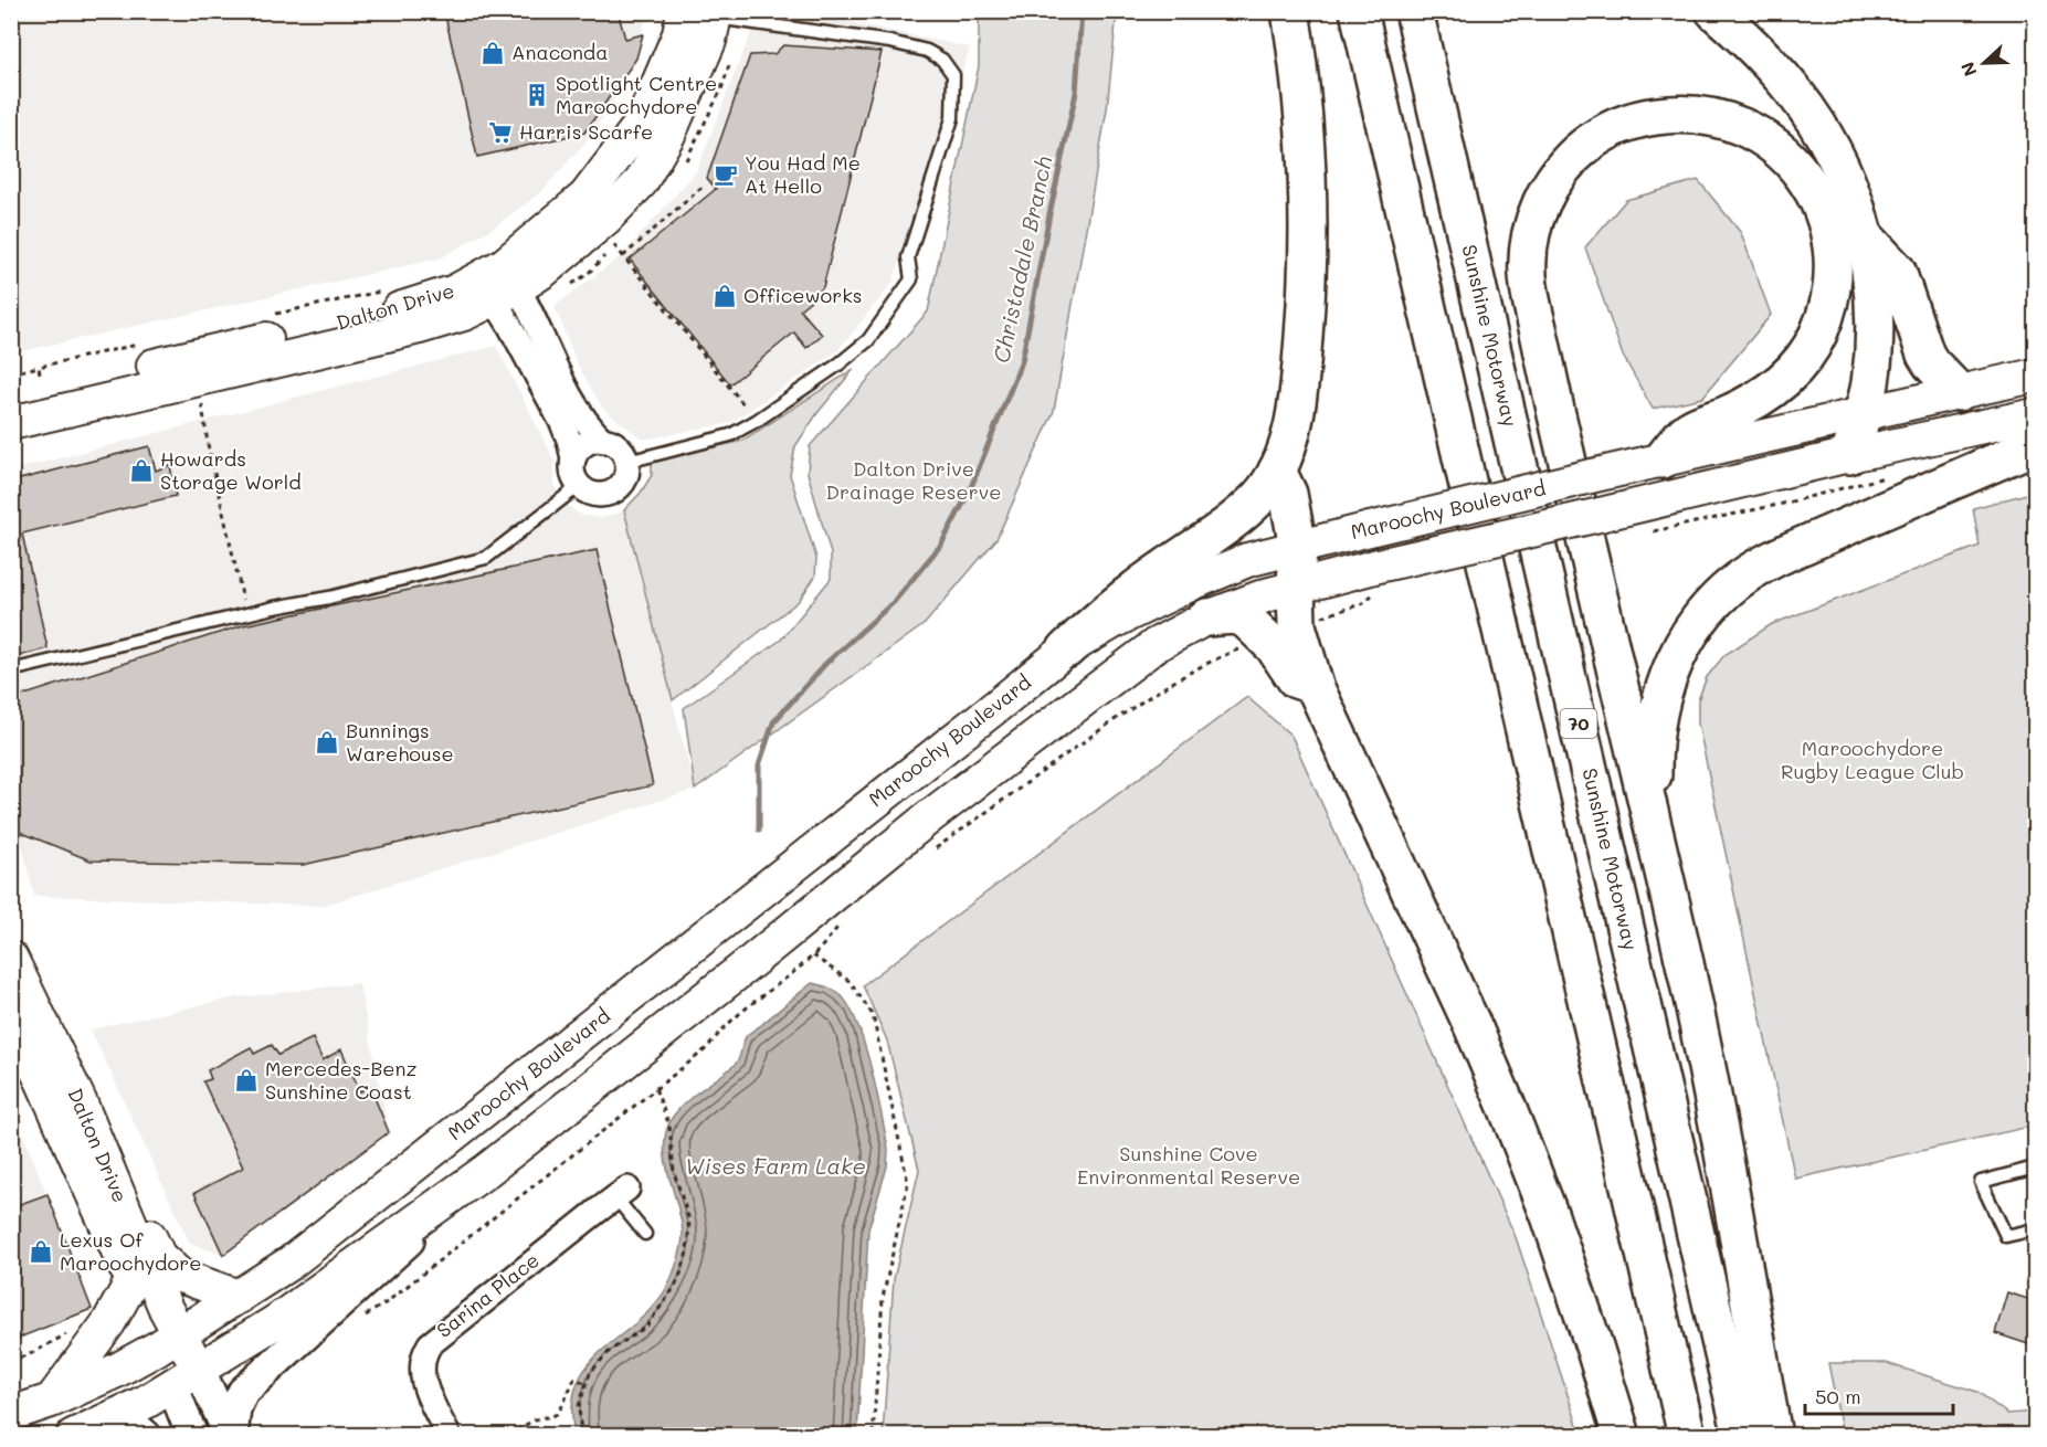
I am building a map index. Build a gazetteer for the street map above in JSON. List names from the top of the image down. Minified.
{"streets":{"highway":["Sunshine Motorway","70"],"main road":["Dalton Drive","Maroochy Boulevard"],"street":["Sarina Place"]},"crossings":[["Dalton Drive","Maroochy Boulevard"]],"water":["Christadale Branch","Wises Farm Lake"],"parks":["Dalton Drive Drainage Reserve","Maroochydore Rugby League Club","Sunshine Cove Environmental Reserve"],"places":{"shop":["Anaconda","Officeworks","Howards Storage World","Bunnings Warehouse","Mercedes-Benz Sunshine Coast","Lexus Of Maroochydore"],"building":["Spotlight Centre Maroochydore"],"supermarket":["Harris Scarfe"],"cafe":["You Had Me At Hello"]},"scale_bar":"50 m","north":"left"}
